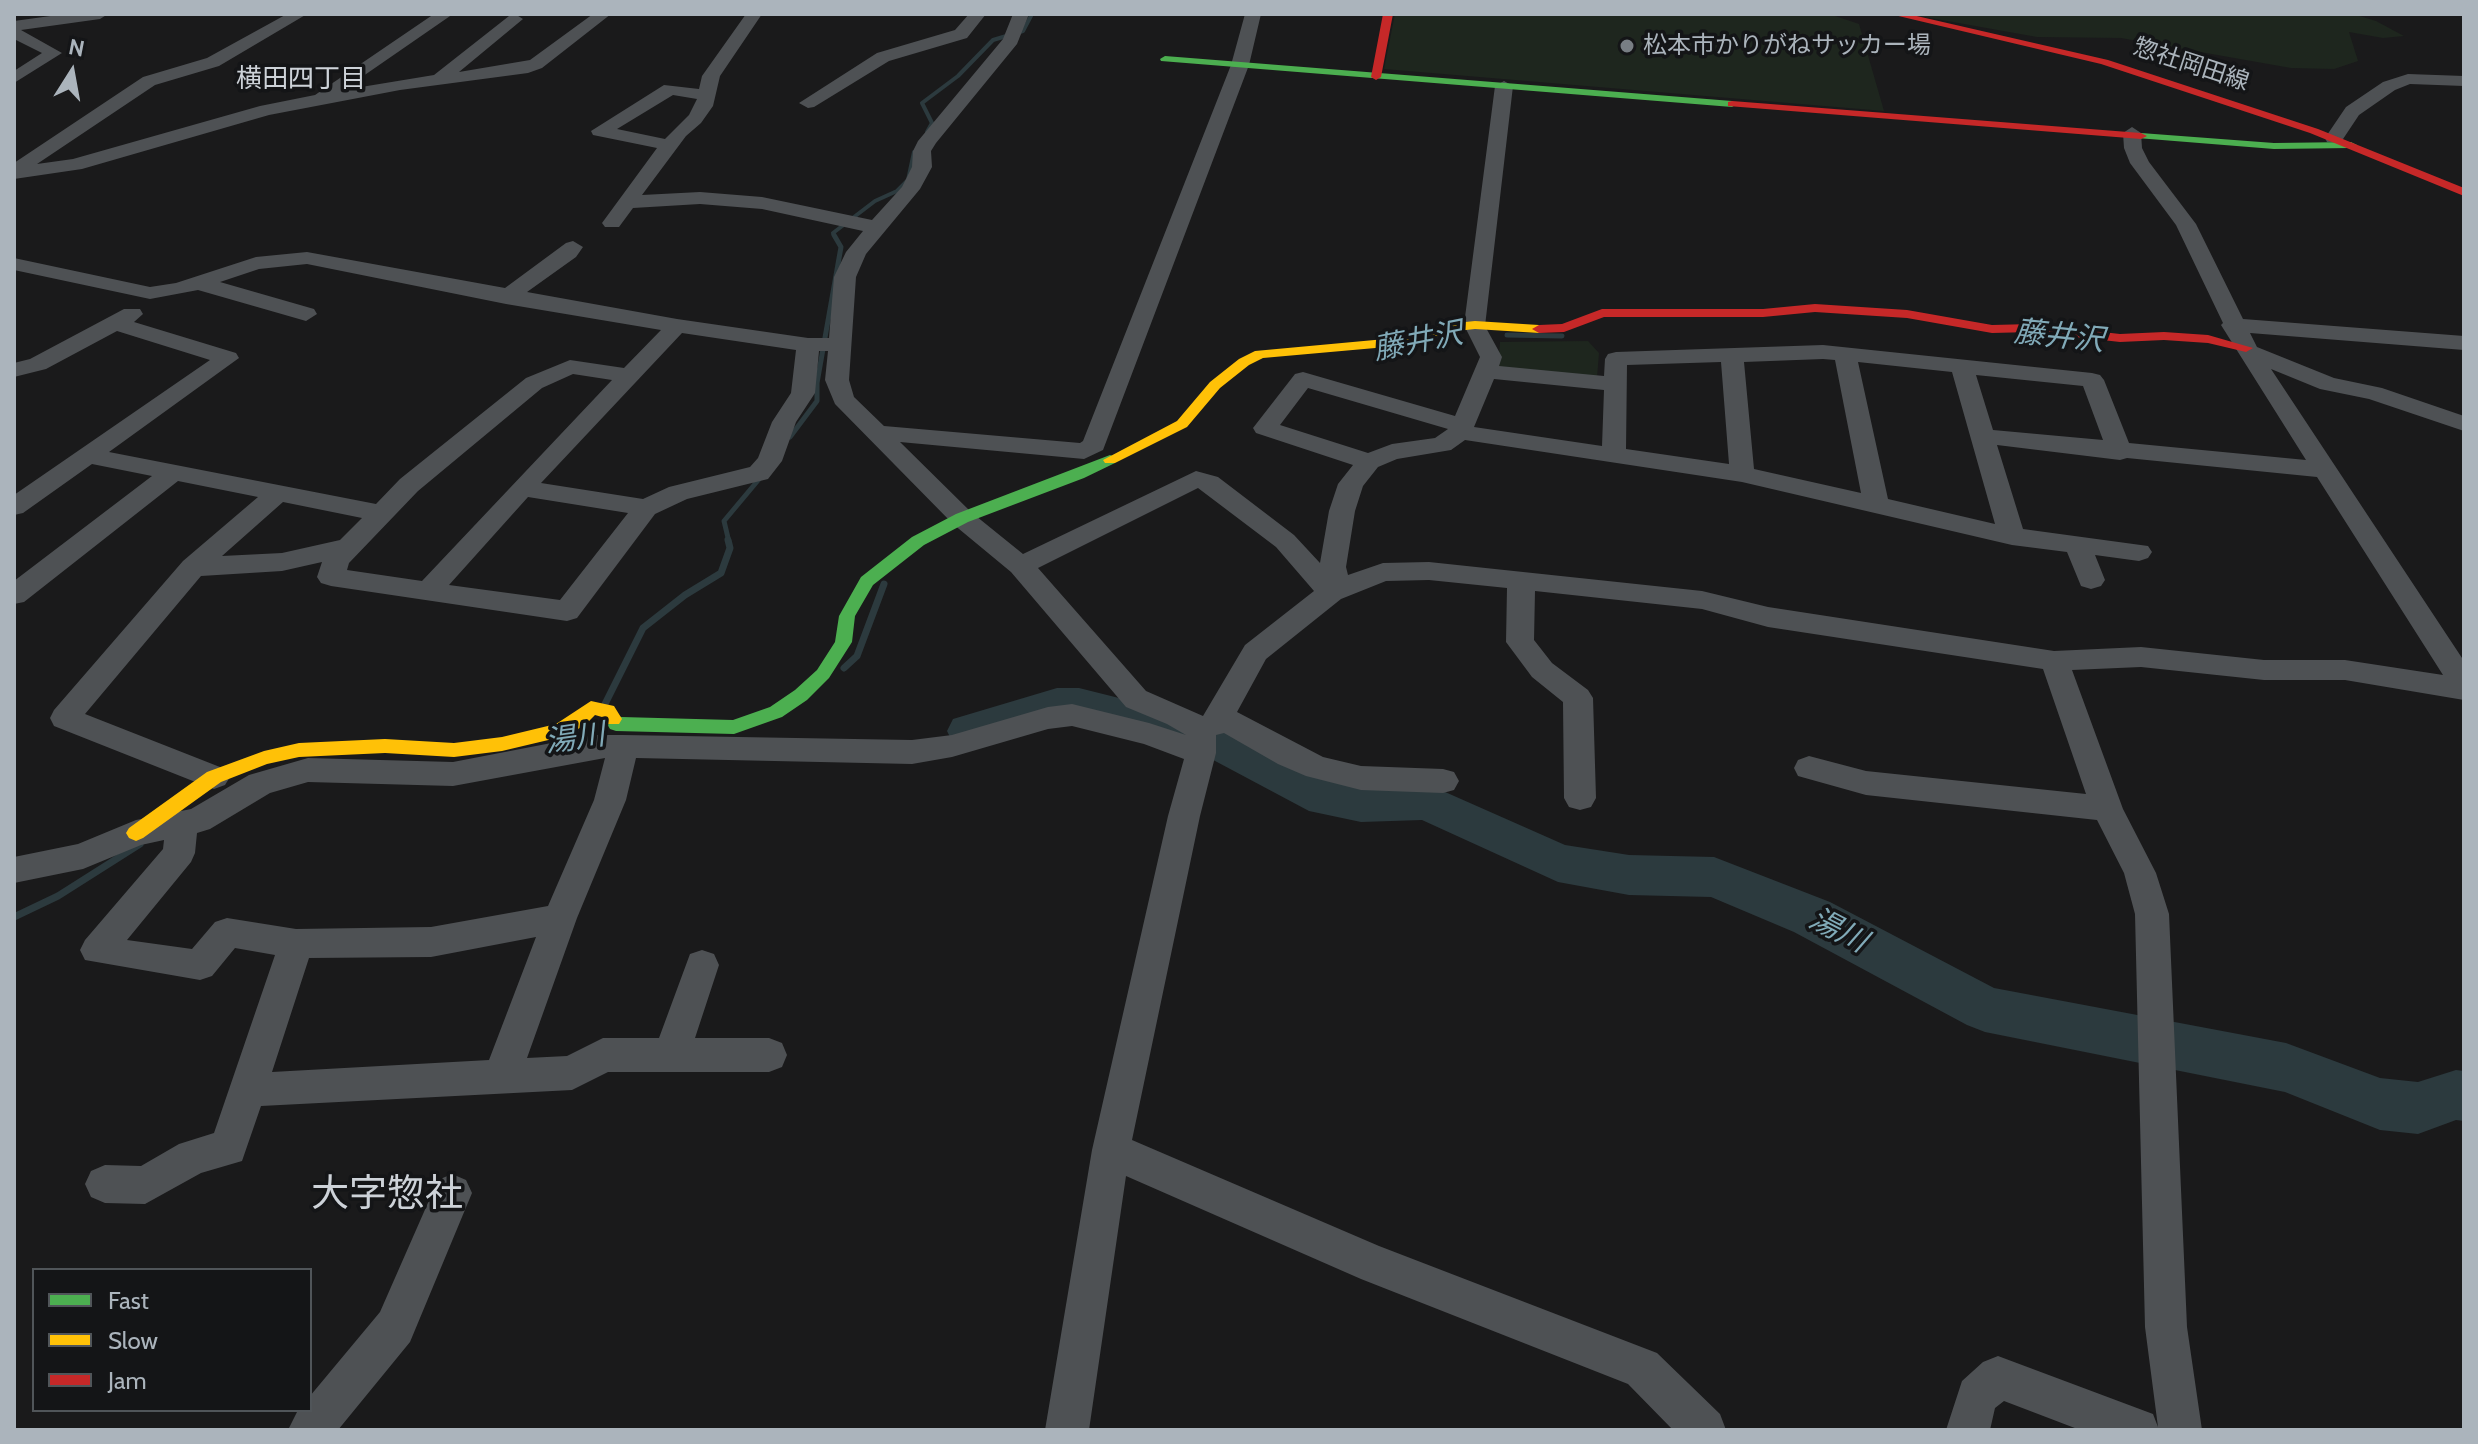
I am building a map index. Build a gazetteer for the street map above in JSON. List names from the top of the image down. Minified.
{"streets":{"street":["惣社岡田線"]},"districts":["横田四丁目","大字惣社"],"water":["藤井沢","湯川"],"places":["松本市かりがねサッカー場"],"legend":["Fast","Slow","Jam"],"north":"top"}
